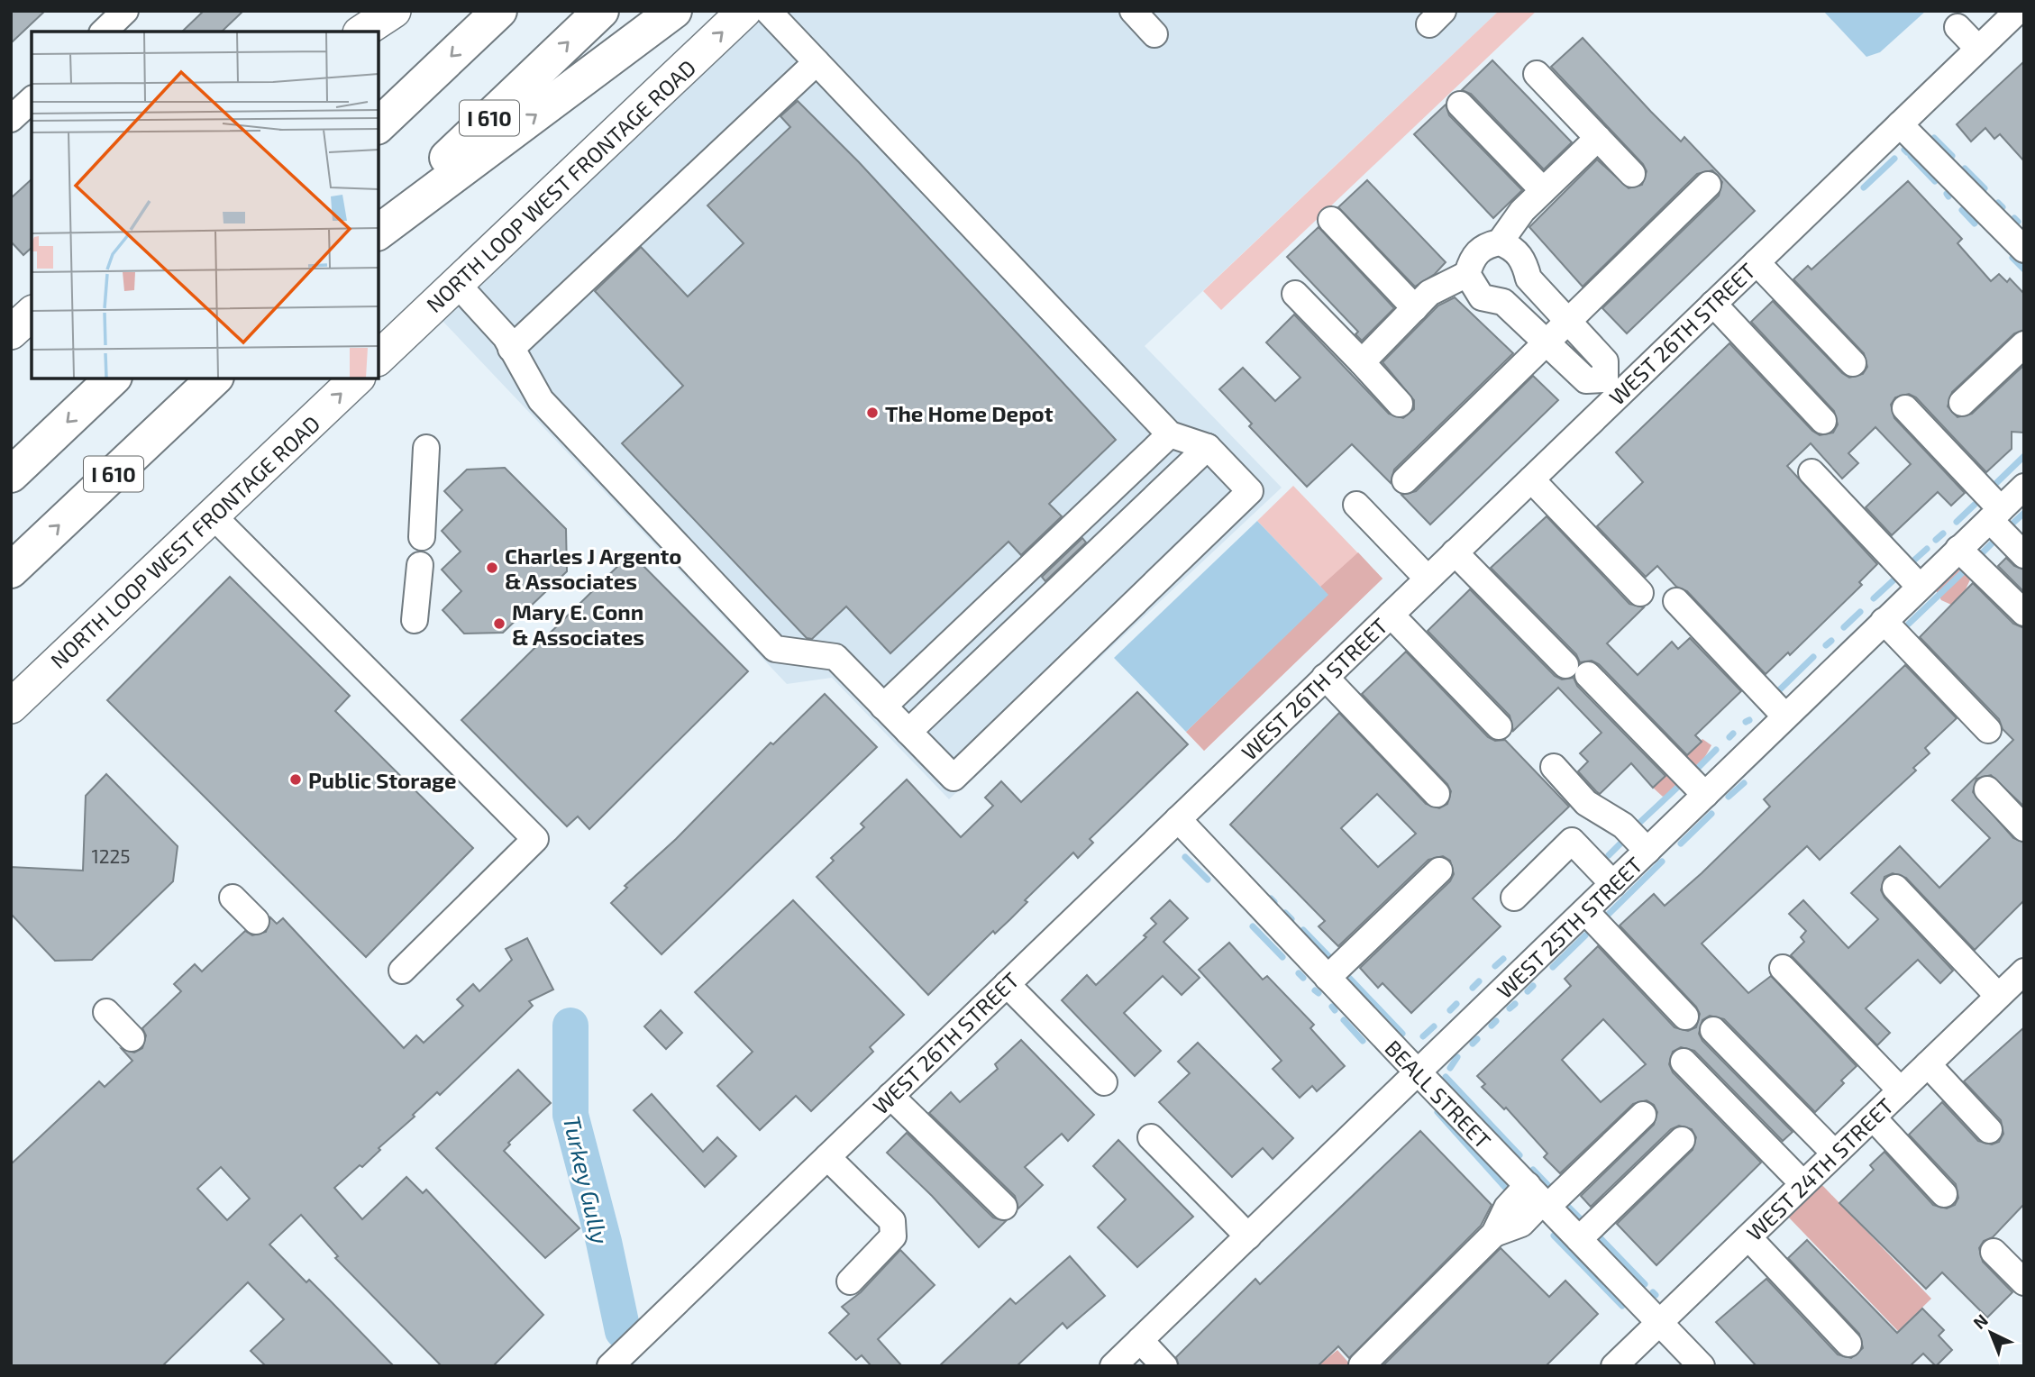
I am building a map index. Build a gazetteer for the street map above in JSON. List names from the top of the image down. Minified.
{"streets":{"highway":["I 610"],"main road":["NORTH LOOP WEST FRONTAGE ROAD"],"street":["WEST 26TH STREET","WEST 25TH STREET","BEALL STREET","WEST 24TH STREET"]},"crossings":[["WEST 26TH STREET","BEALL STREET"],["WEST 25TH STREET","BEALL STREET"],["BEALL STREET","WEST 24TH STREET"]],"one_way":["NORTH LOOP WEST FRONTAGE ROAD"],"water":["Turkey Gully"],"places":["The Home Depot","Charles J Argento & Associates","Mary E. Conn & Associates","Public Storage"],"house_numbers":["1225"],"north":"top left"}
